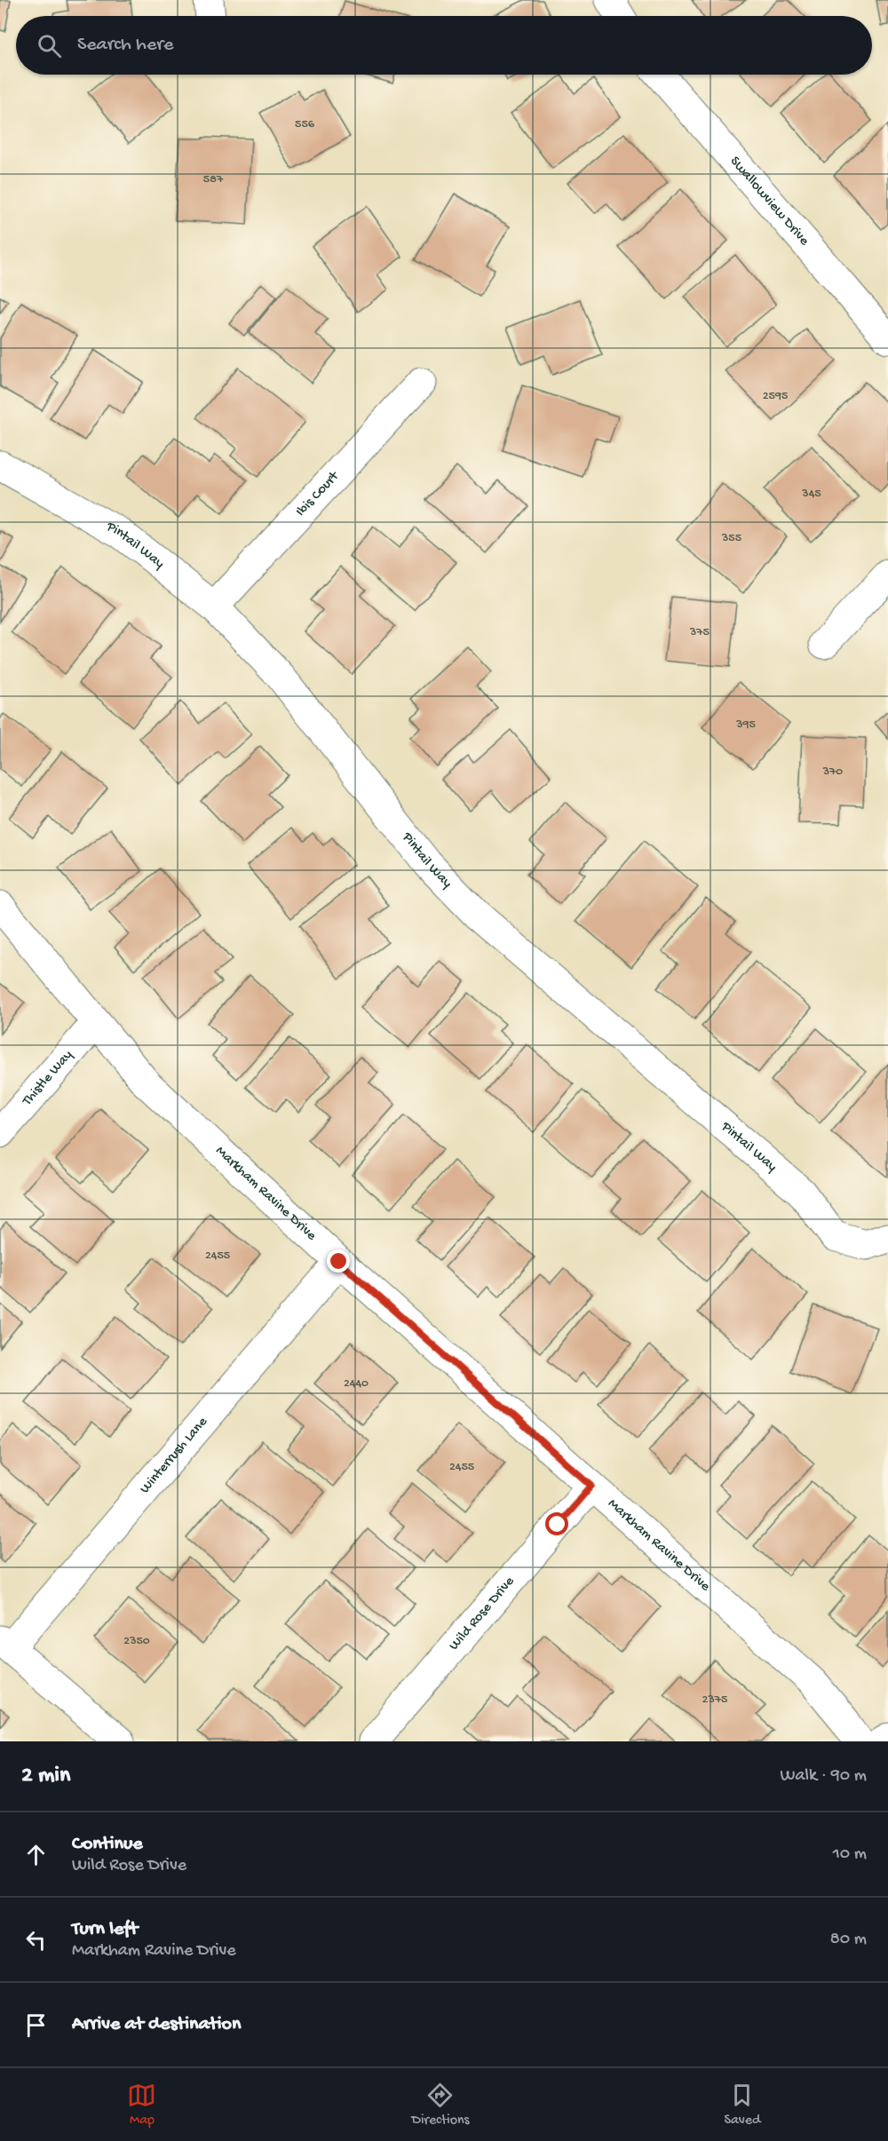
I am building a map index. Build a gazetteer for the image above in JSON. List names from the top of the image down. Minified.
{"streets":{"street":["Swallowview Drive","Ibis Court","Pintail Way","Thistle Way","Markham Ravine Drive","Winterrush Lane","Wild Rose Drive"]},"crossings":[["Ibis Court","Pintail Way"],["Thistle Way","Markham Ravine Drive"],["Markham Ravine Drive","Winterrush Lane"],["Markham Ravine Drive","Wild Rose Drive"]],"house_numbers":["556","587","2595","345","355","375","395","370","2455","2440","2455","2350","2375"],"page":{"search":"Search here","heading":["2 min","Walk · 90 m"],"list":[["Continue","Wild Rose Drive","10 m"],["Turn left","Markham Ravine Drive","80 m"],"Arrive at destination"],"nav":["Map","Directions","Saved"]}}
